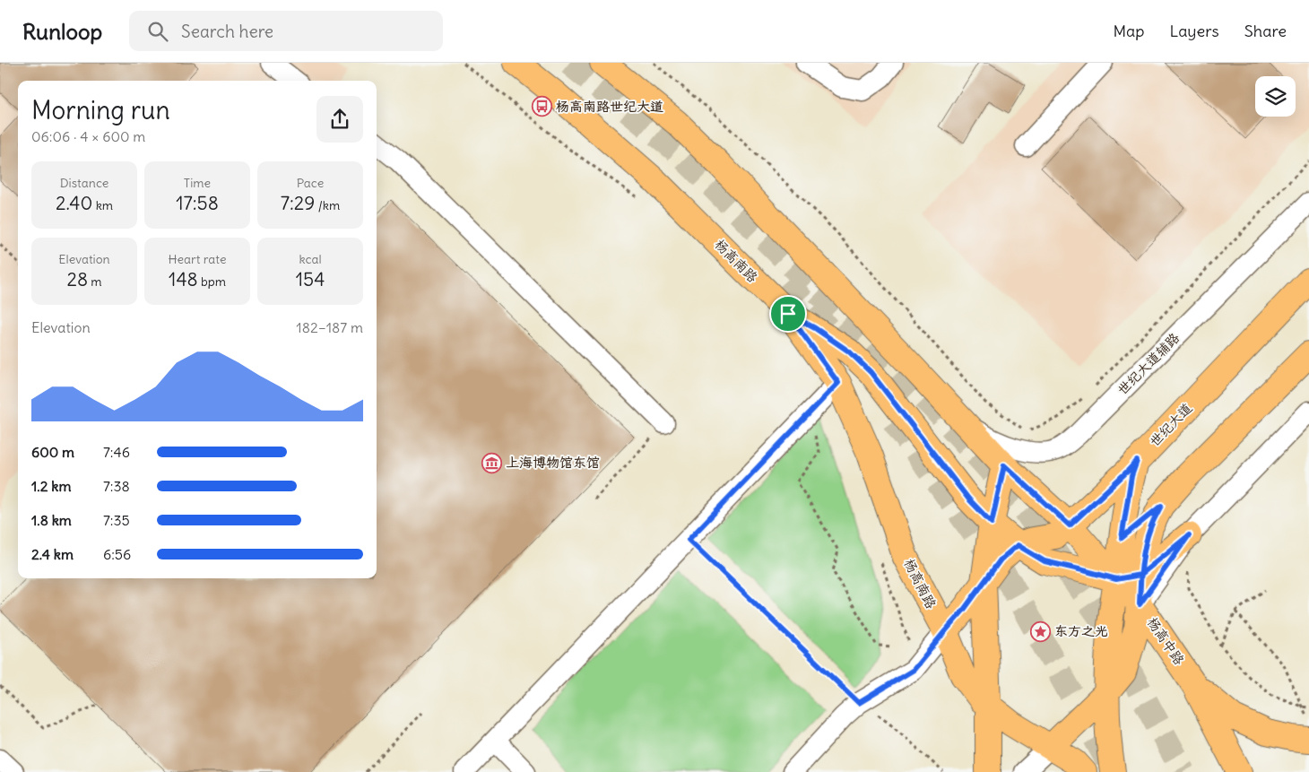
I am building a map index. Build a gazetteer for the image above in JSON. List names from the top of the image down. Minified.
{"streets":{"main road":["杨高南路","世纪大道","杨高中路"],"street":["世纪大道辅路"]},"crossings":[["杨高南路","世纪大道"],["世纪大道","杨高中路"]],"places":{"bus stop":["杨高南路世纪大道"],"museum":["上海博物馆东馆"],"place":["东方之光"]},"page":{"header":"Runloop","search":"Search here","nav":["Map","Layers","Share"],"heading":["Morning run","06:06 · 4 × 600 m"],"stats":[["Distance","2.40 km"],["Time","17:58"],["Pace","7:29 /km"],["Elevation","28 m"],["Heart rate","148 bpm"],["kcal","154"]],"chart":["Elevation","182–187 m"],"list":[{"name":"600 m","note":"7:46"},{"name":"1.2 km","note":"7:38"},{"name":"1.8 km","note":"7:35"},{"name":"2.4 km","note":"6:56"}]}}
